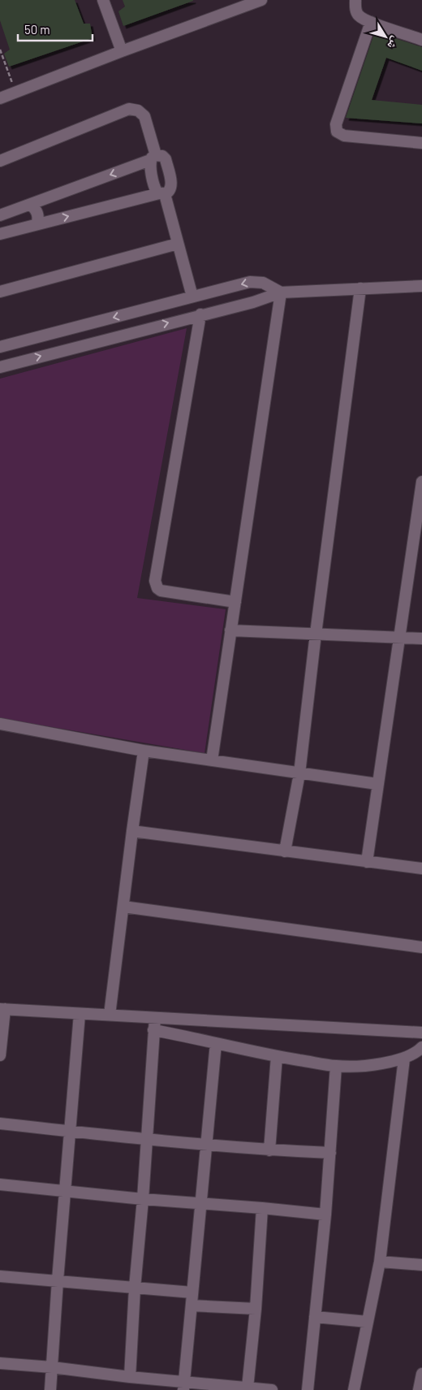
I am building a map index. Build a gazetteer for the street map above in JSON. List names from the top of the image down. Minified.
{"scale_bar":"50 m","north":"bottom right"}
